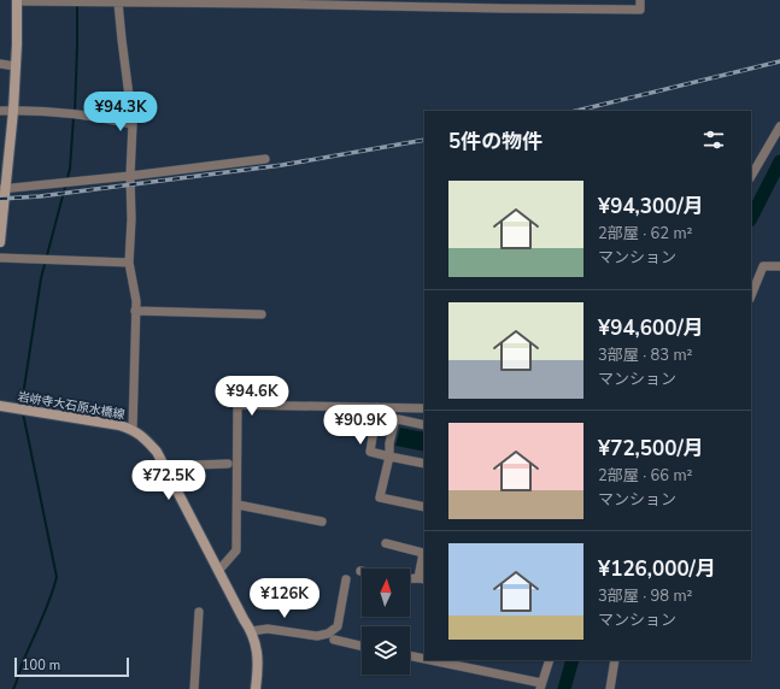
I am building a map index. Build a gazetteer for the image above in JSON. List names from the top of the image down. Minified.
{"streets":{"main road":["岩峅寺大石原水橋線"]},"scale_bar":"100 m","north":"top","page":{"price":["¥94.3K","¥94.6K","¥90.9K","¥72.5K","¥126K"],"heading":"5件の物件","list":[{"name":"¥94,300/月","note":"2部屋 · 62 m² · マンション"},{"name":"¥94,600/月","note":"3部屋 · 83 m² · マンション"},{"name":"¥72,500/月","note":"2部屋 · 66 m² · マンション"},{"name":"¥126,000/月","note":"3部屋 · 98 m² · マンション"}],"scale":"100 m"}}
